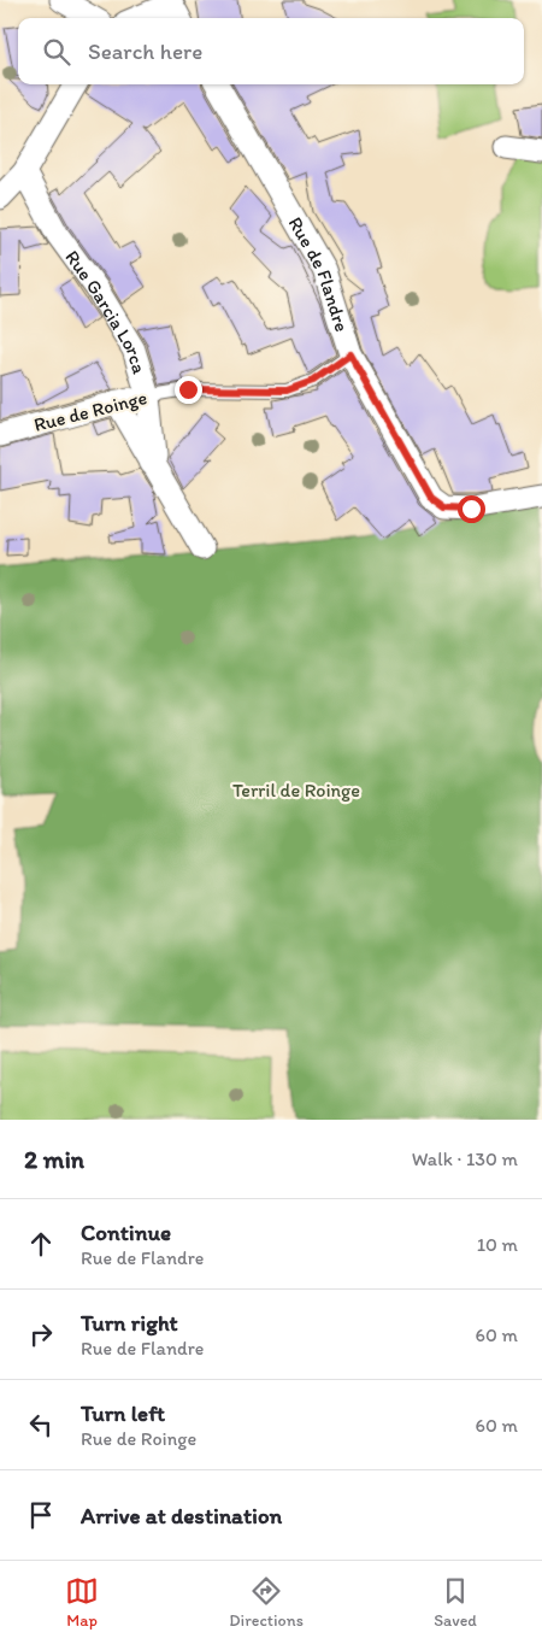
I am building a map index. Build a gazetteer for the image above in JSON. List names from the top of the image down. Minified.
{"streets":{"street":["Rue de Flandre","Rue Garcia Lorca","Rue de Roinge"]},"crossings":[["Rue de Flandre","Rue de Roinge"],["Rue Garcia Lorca","Rue de Roinge"]],"parks":["Terril de Roinge"],"page":{"search":"Search here","heading":["2 min","Walk · 130 m"],"list":[["Continue","Rue de Flandre","10 m"],["Turn right","Rue de Flandre","60 m"],["Turn left","Rue de Roinge","60 m"],"Arrive at destination"],"nav":["Map","Directions","Saved"]}}
